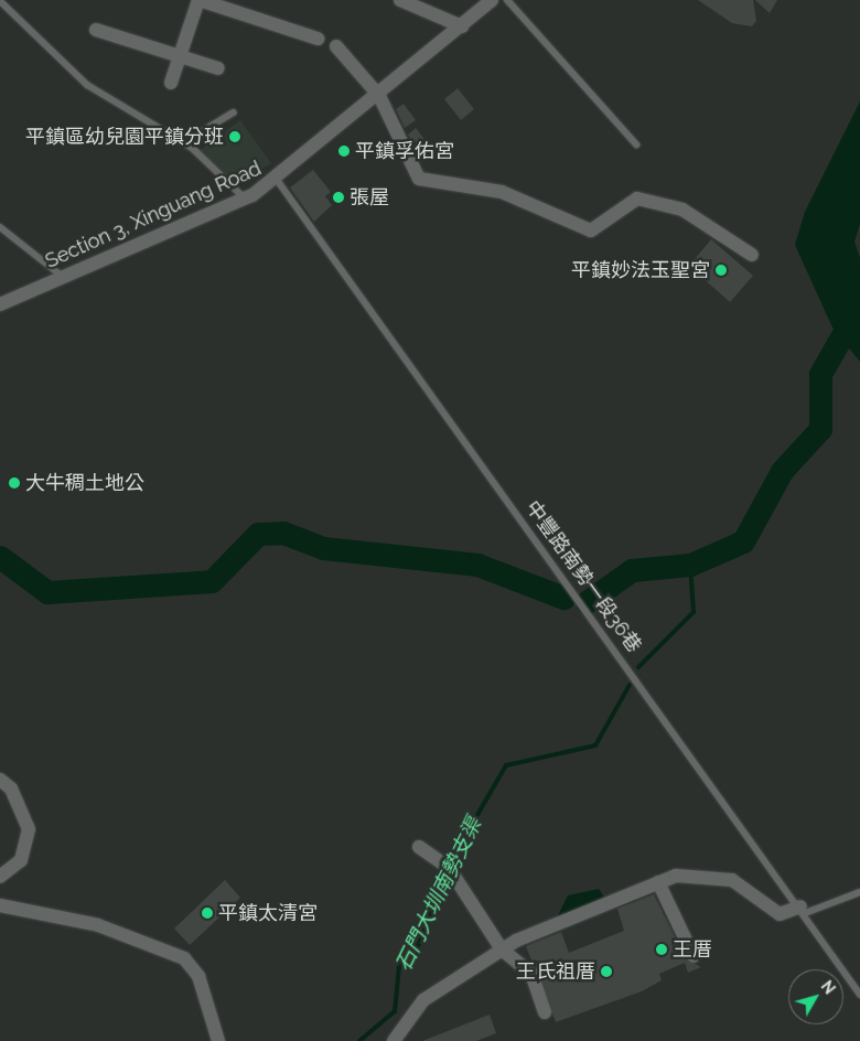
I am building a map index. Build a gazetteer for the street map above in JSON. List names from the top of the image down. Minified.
{"streets":{"street":["Section 3, Xinguang Road"],"lane":["中豐路南勢一段36巷"]},"crossings":[["Section 3, Xinguang Road","中豐路南勢一段36巷"]],"water":["石門大圳南勢支渠"],"places":["平鎮區幼兒園平鎮分班","平鎮孚佑宮","張屋","平鎮妙法玉聖宮","大牛稠土地公","平鎮太清宮","王厝","王氏祖厝"],"north":"top right"}
